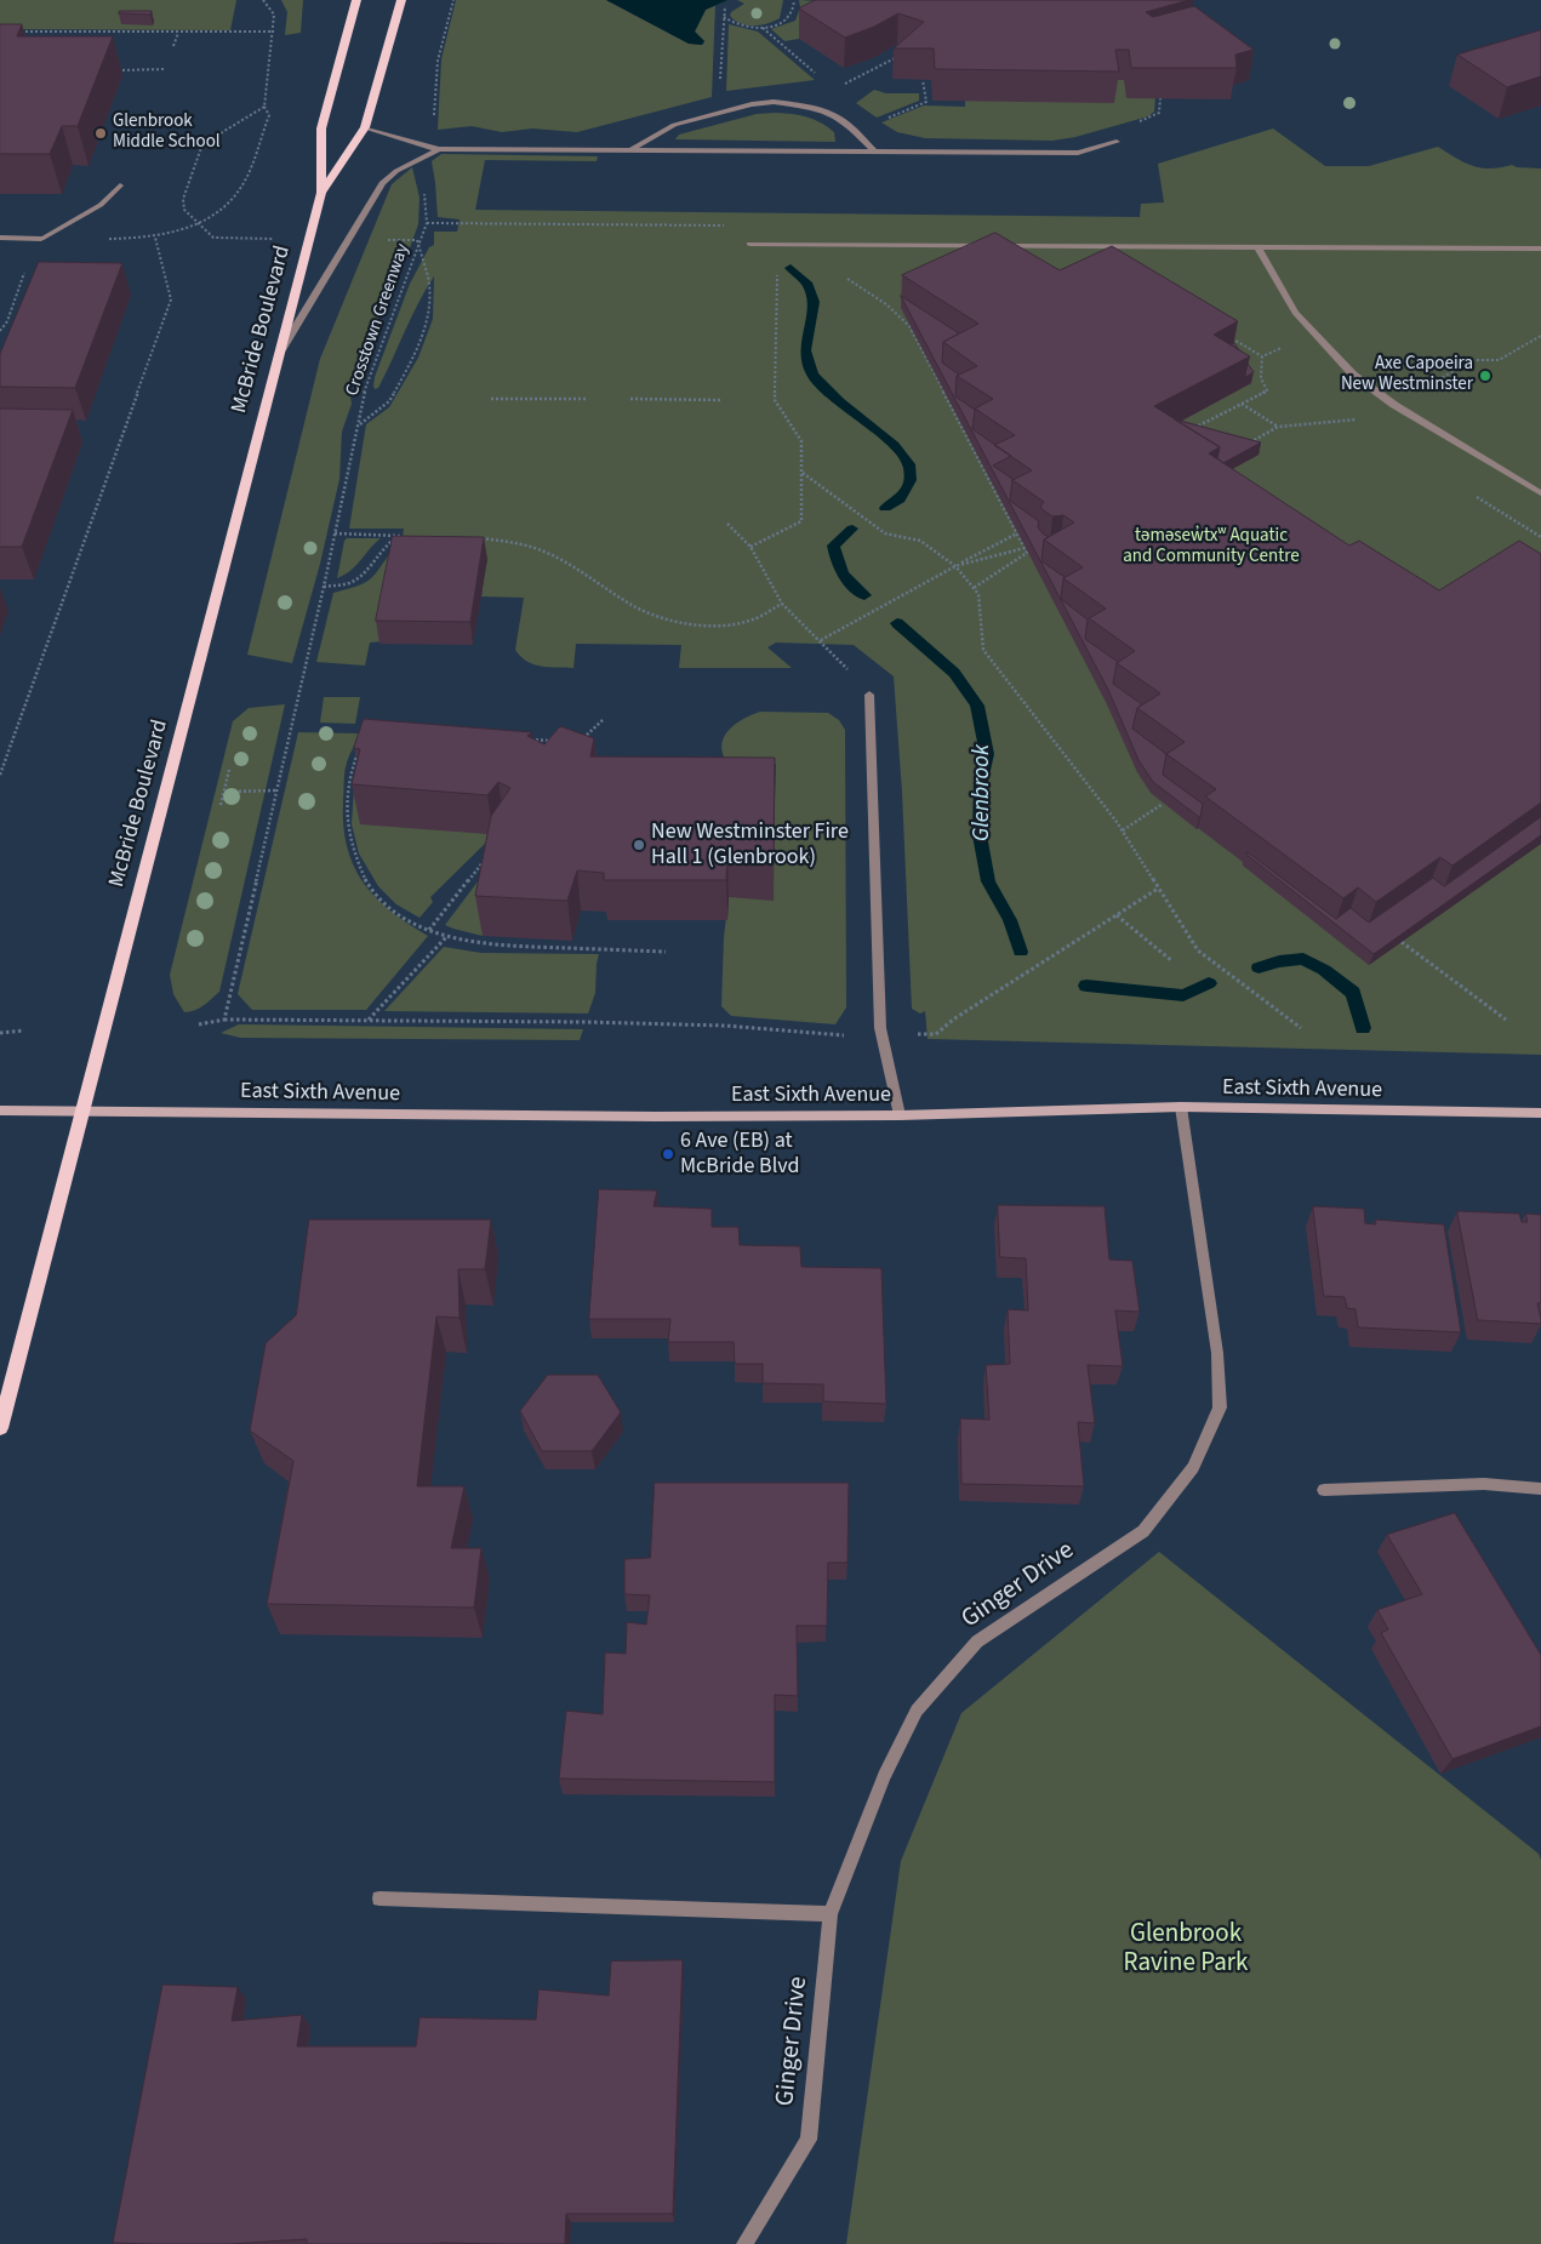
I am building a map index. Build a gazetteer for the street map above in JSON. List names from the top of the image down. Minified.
{"streets":{"main road":["McBride Boulevard"],"street":["East Sixth Avenue","Ginger Drive"],"path":["Crosstown Greenway"]},"crossings":[["McBride Boulevard","East Sixth Avenue"],["East Sixth Avenue","Ginger Drive"]],"water":["Glenbrook"],"parks":["təməsew̓txʷ Aquatic and Community Centre","Glenbrook Ravine Park"],"places":["Glenbrook Middle School","Axe Capoeira New Westminster","New Westminster Fire Hall 1 (Glenbrook)","6 Ave (EB) at McBride Blvd"]}
